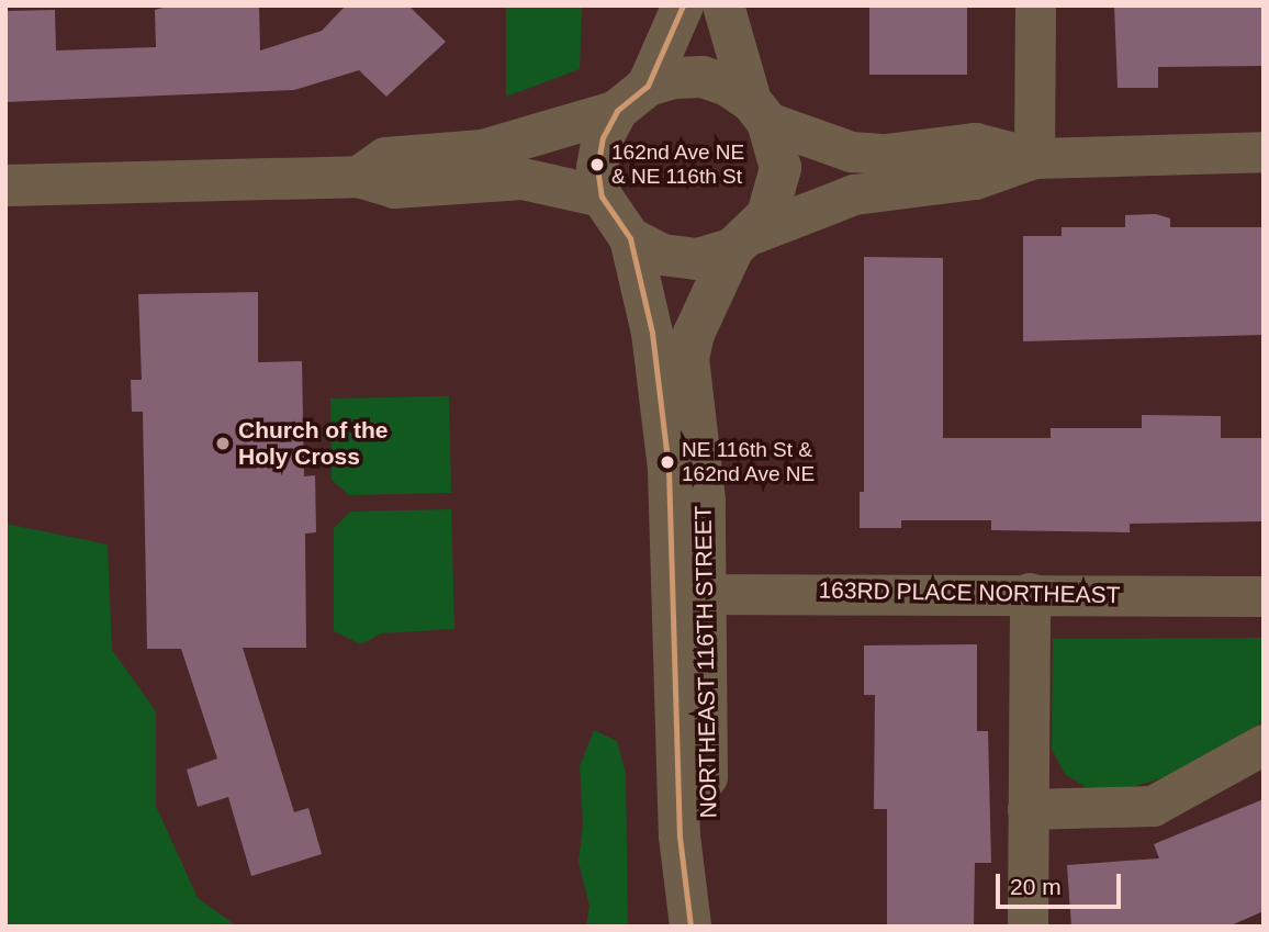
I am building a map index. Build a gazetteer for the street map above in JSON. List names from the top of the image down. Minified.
{"streets":{"street":["163RD PLACE NORTHEAST","NORTHEAST 116TH STREET"]},"crossings":[["163RD PLACE NORTHEAST","NORTHEAST 116TH STREET"]],"places":["162nd Ave NE & NE 116th St","Church of the Holy Cross","NE 116th St & 162nd Ave NE"],"scale_bar":"20 m"}
